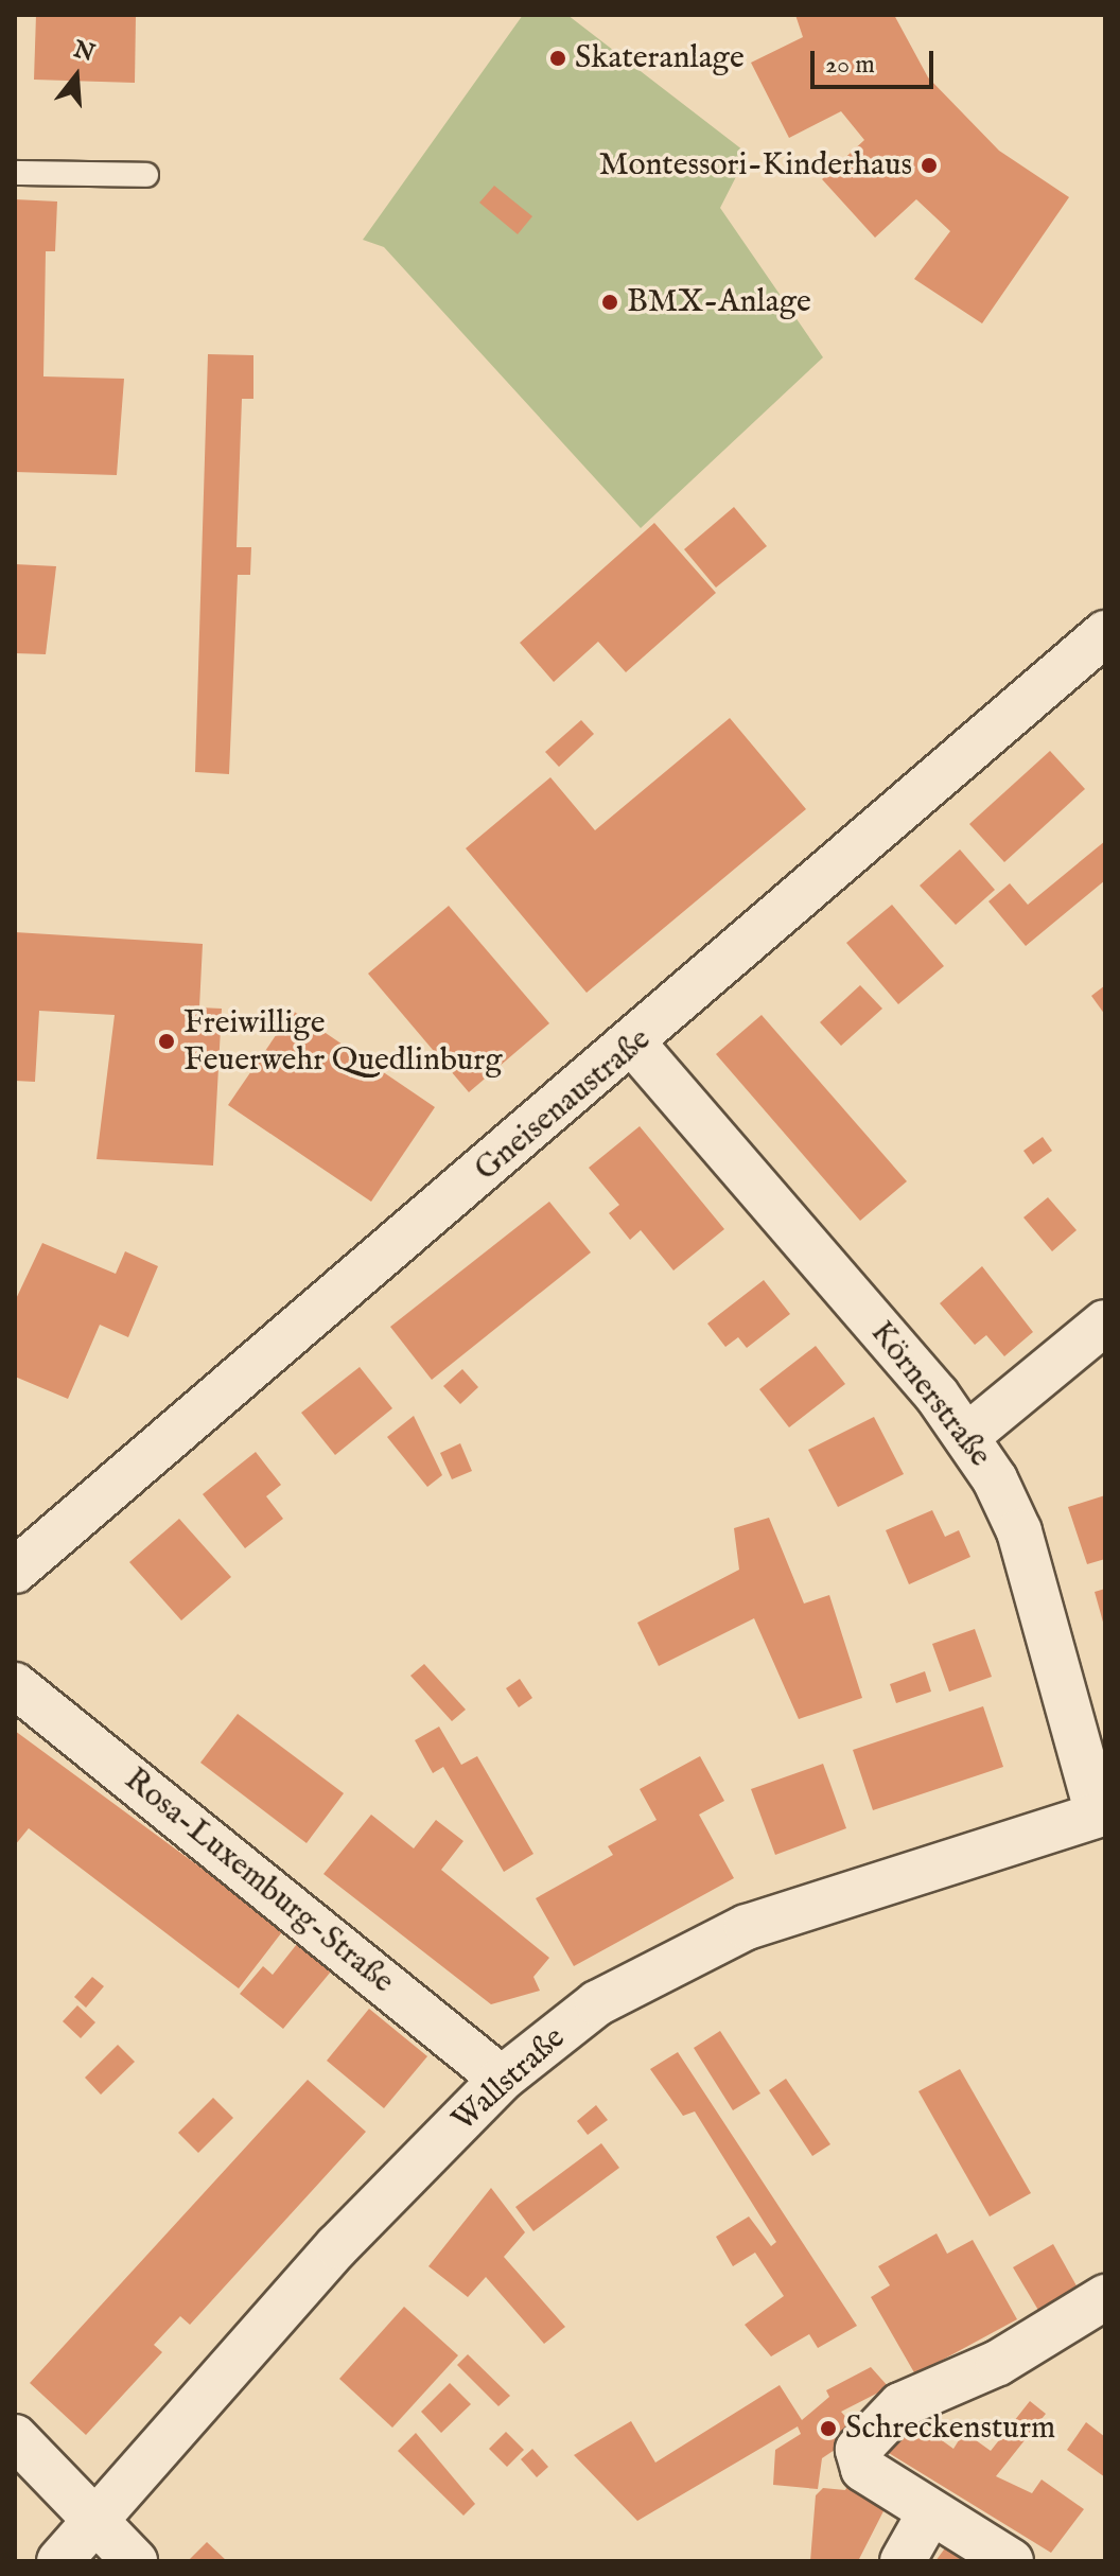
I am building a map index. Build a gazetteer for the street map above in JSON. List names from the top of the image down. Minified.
{"streets":{"street":["Gneisenaustraße","Körnerstraße","Rosa-Luxemburg-Straße","Wallstraße"]},"crossings":[["Gneisenaustraße","Körnerstraße"],["Körnerstraße","Wallstraße"],["Rosa-Luxemburg-Straße","Wallstraße"]],"places":["Skateranlage","Montessori-Kinderhaus","BMX-Anlage","Freiwillige Feuerwehr Quedlinburg","Schreckensturm"],"scale_bar":"20 m","north":"top"}
